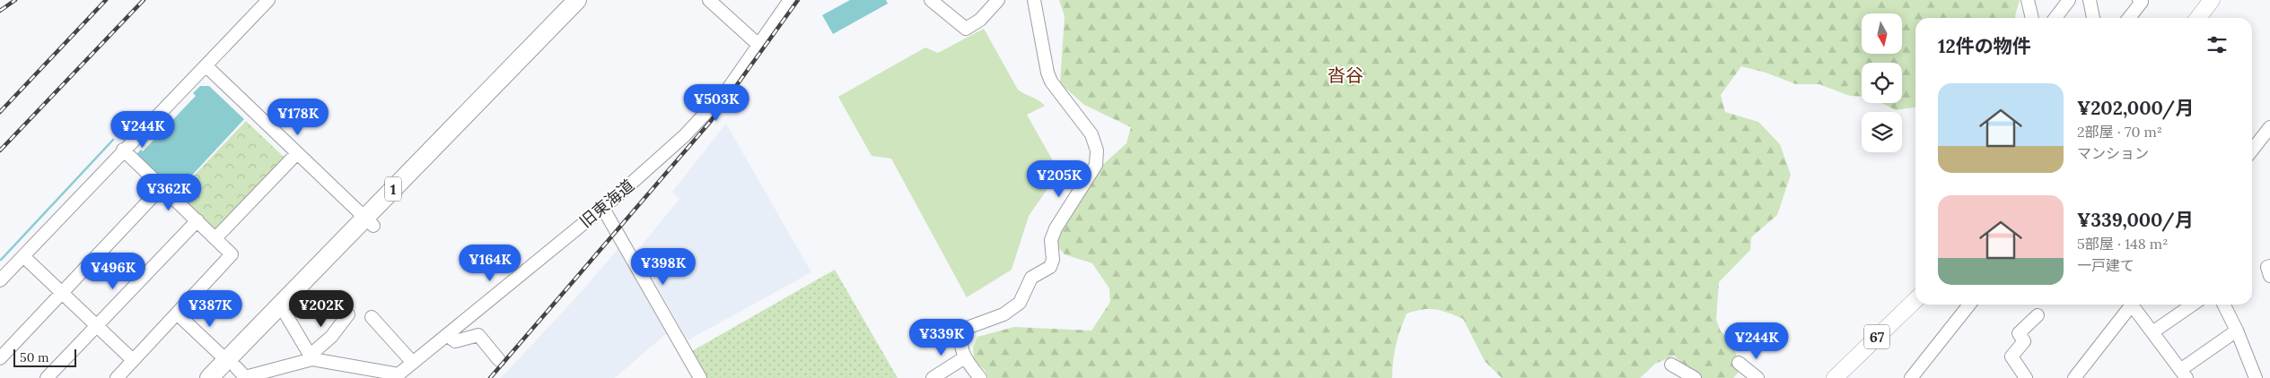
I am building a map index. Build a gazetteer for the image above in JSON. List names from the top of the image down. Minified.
{"streets":{"highway":["1"],"main road":["67"],"street":["旧東海道"]},"districts":["沓谷"],"scale_bar":"50 m","north":"bottom","page":{"heading":"12件の物件","list":[{"name":"¥202,000/月","note":"2部屋 · 70 m² · マンション"},{"name":"¥339,000/月","note":"5部屋 · 148 m² · 一戸建て"}],"price":["¥503K","¥178K","¥244K","¥205K","¥362K","¥164K","¥398K","¥496K","¥387K","¥202K","¥339K","¥244K"],"scale":"50 m"}}
